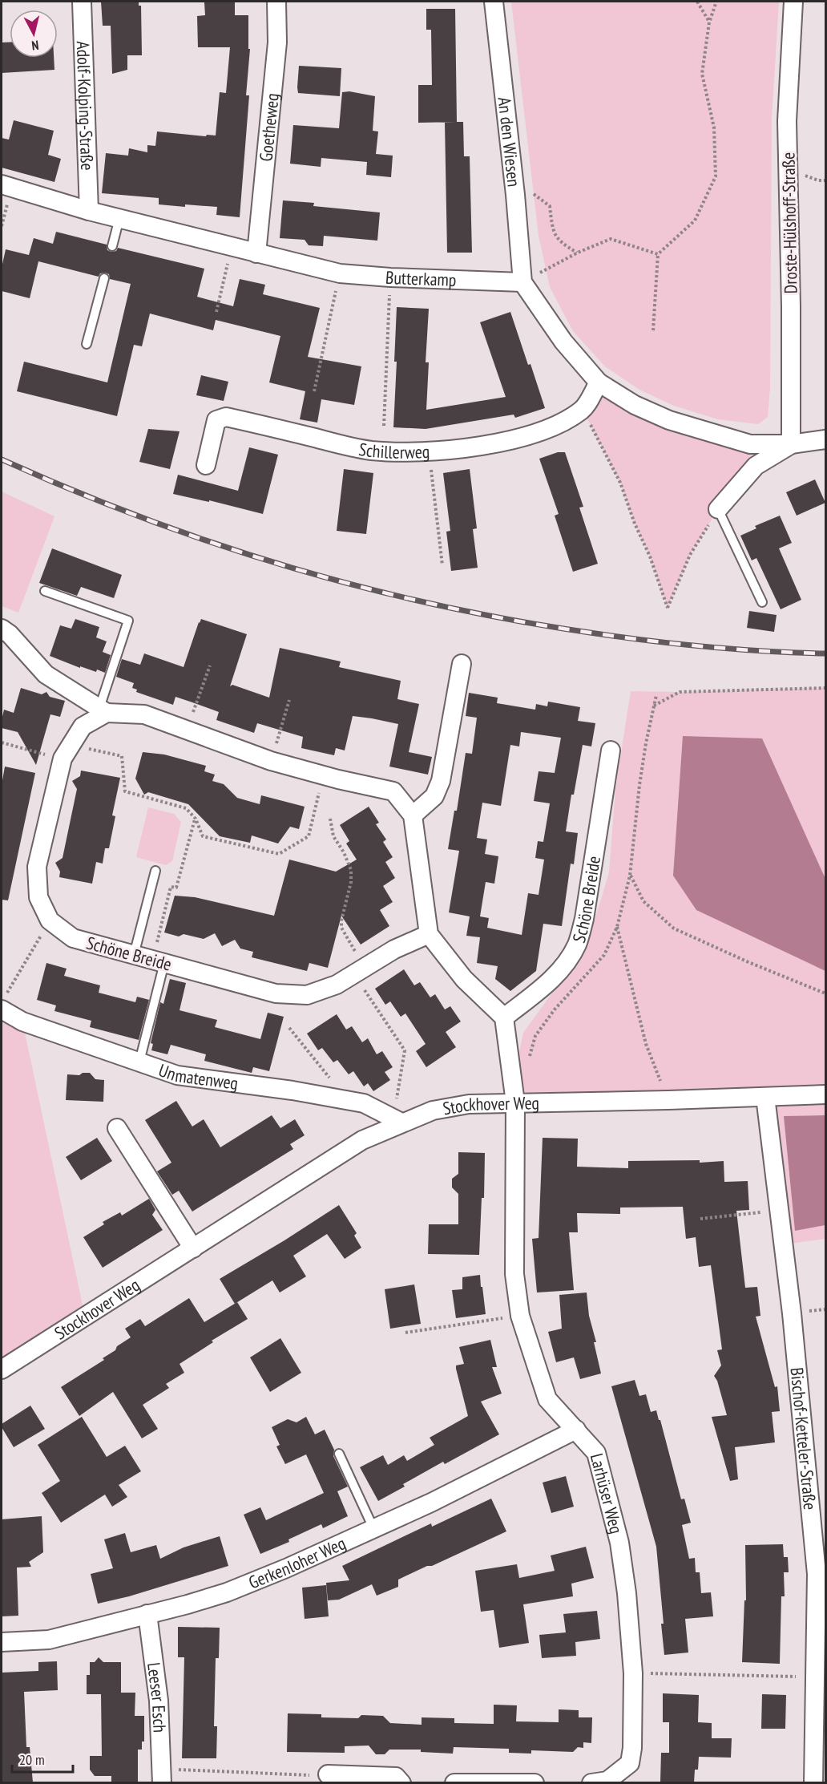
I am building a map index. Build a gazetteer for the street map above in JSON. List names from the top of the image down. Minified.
{"streets":{"street":["Adolf-Kolping-Straße","Goetheweg","An den Wiesen","Droste-Hülshoff-Straße","Butterkamp","Schillerweg","Schöne Breide","Unmatenweg","Stockhover Weg","Bischof-Ketteler-Straße","Larhüser Weg","Gerkenloher Weg","Leeser Esch"]},"crossings":[["Adolf-Kolping-Straße","Butterkamp"],["Goetheweg","Butterkamp"],["An den Wiesen","Butterkamp"],["Unmatenweg","Stockhover Weg"],["Stockhover Weg","Bischof-Ketteler-Straße"],["Stockhover Weg","Larhüser Weg"],["Larhüser Weg","Gerkenloher Weg"],["Gerkenloher Weg","Leeser Esch"]],"scale_bar":"20 m","north":"bottom"}
